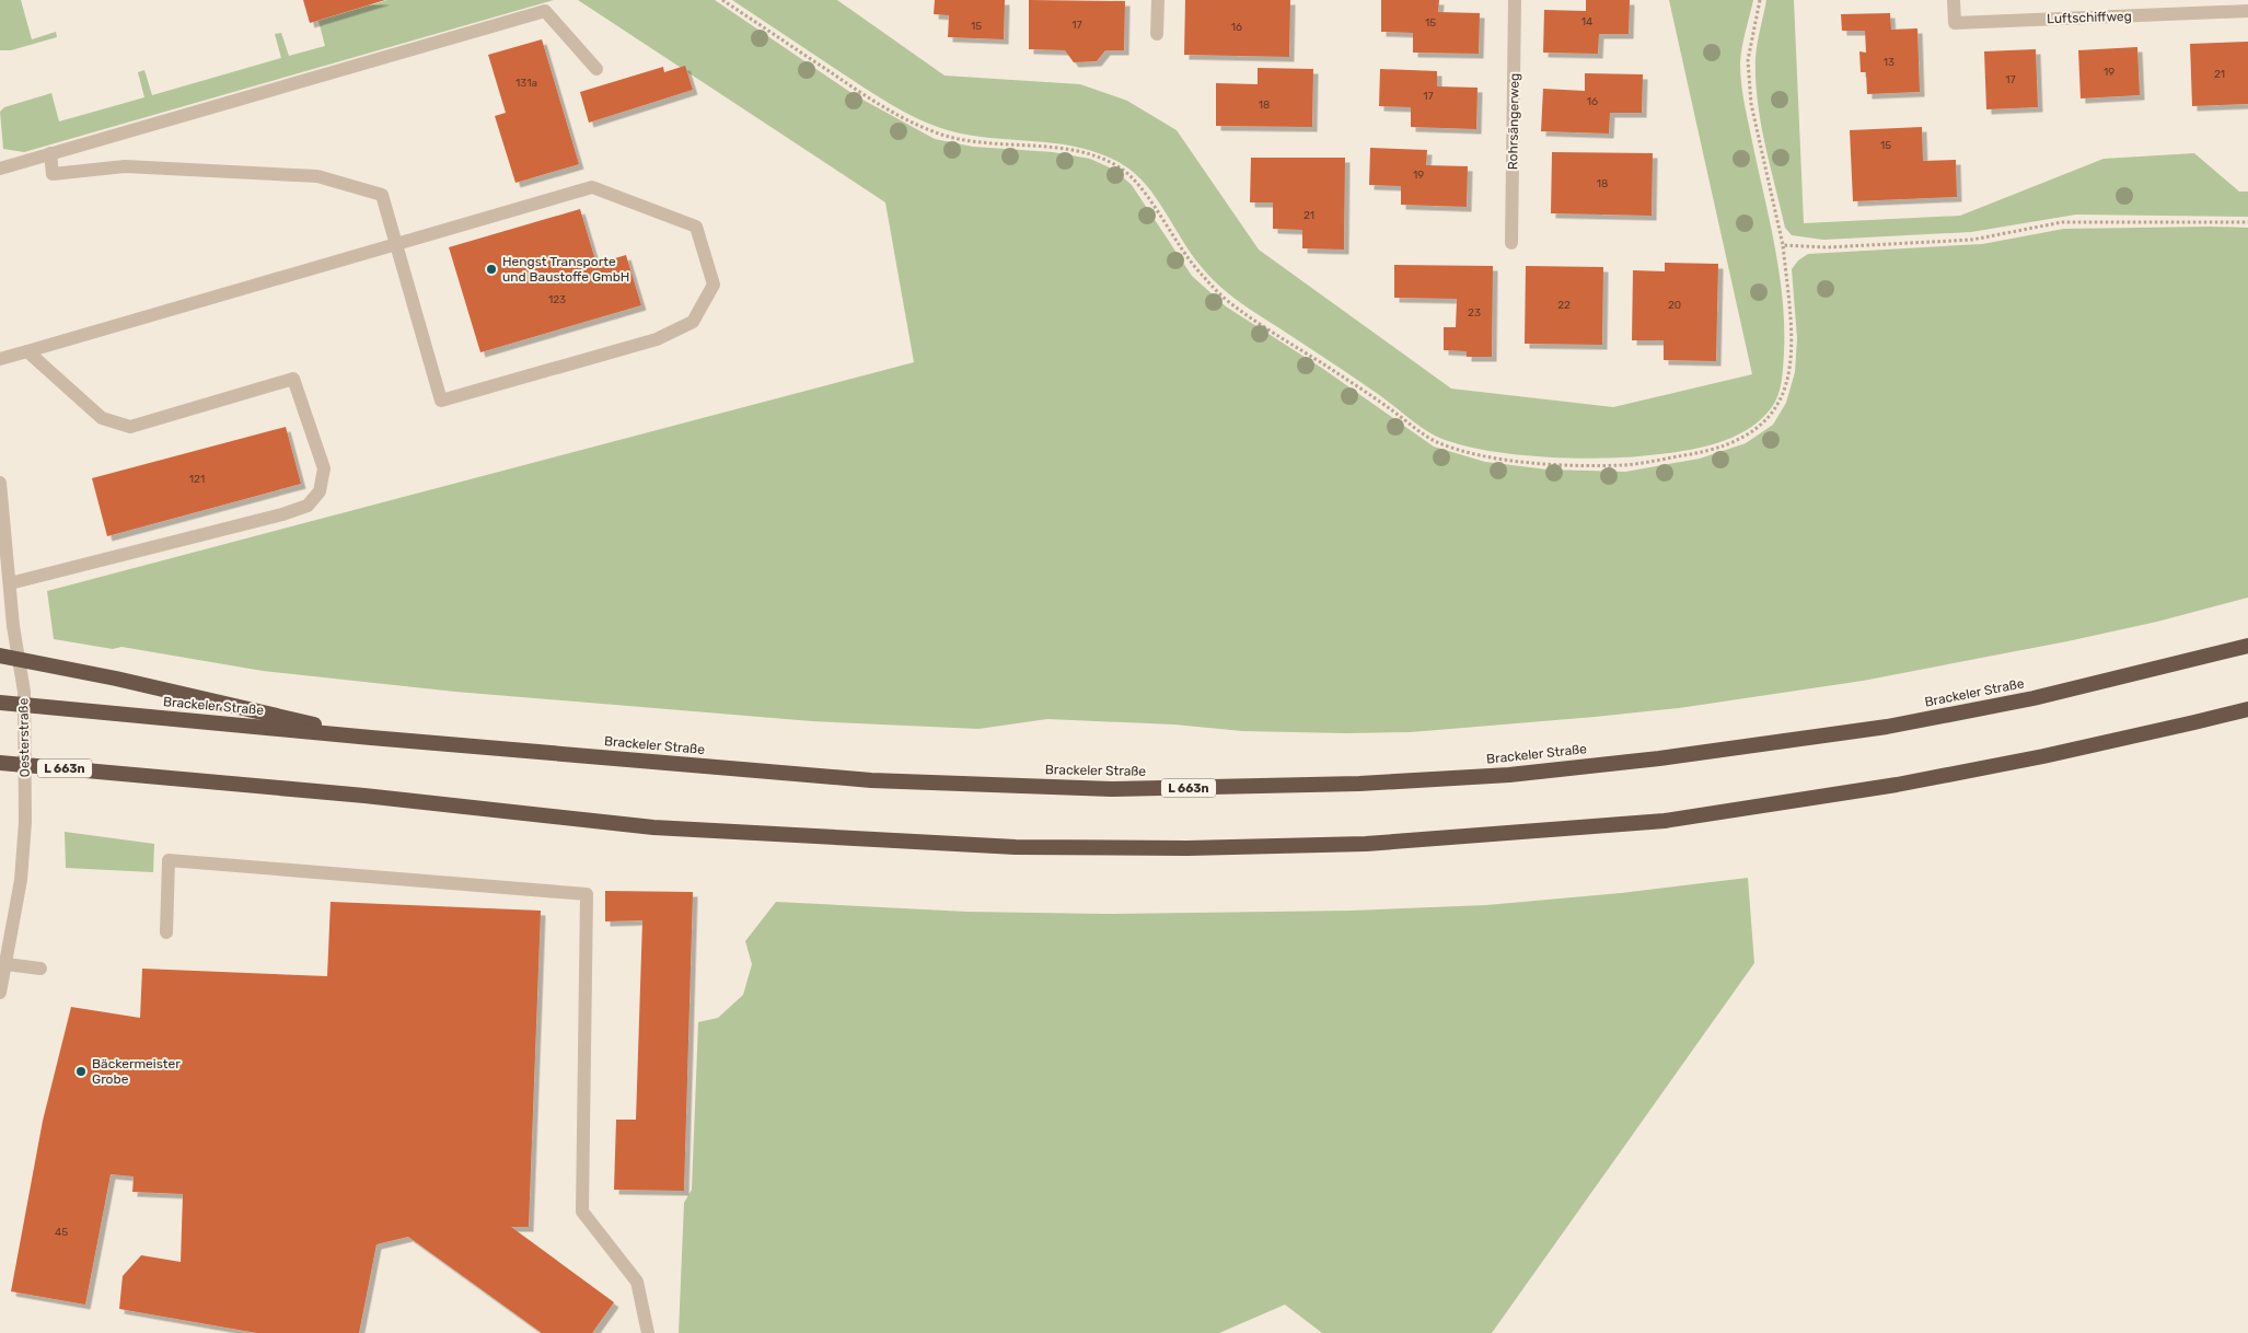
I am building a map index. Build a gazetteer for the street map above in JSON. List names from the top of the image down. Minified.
{"streets":{"highway":["Brackeler Straße","L 663n"],"street":["Luftschiffweg","Rohrsängerweg","Oesterstraße"]},"places":["Hengst Transporte und Baustoffe GmbH","Bäckermeister Grobe"],"house_numbers":["14","15","17","15","16","13","19","21","17","131a","17","16","18","15","19","18","21","123","22","20","23","121","45"]}
